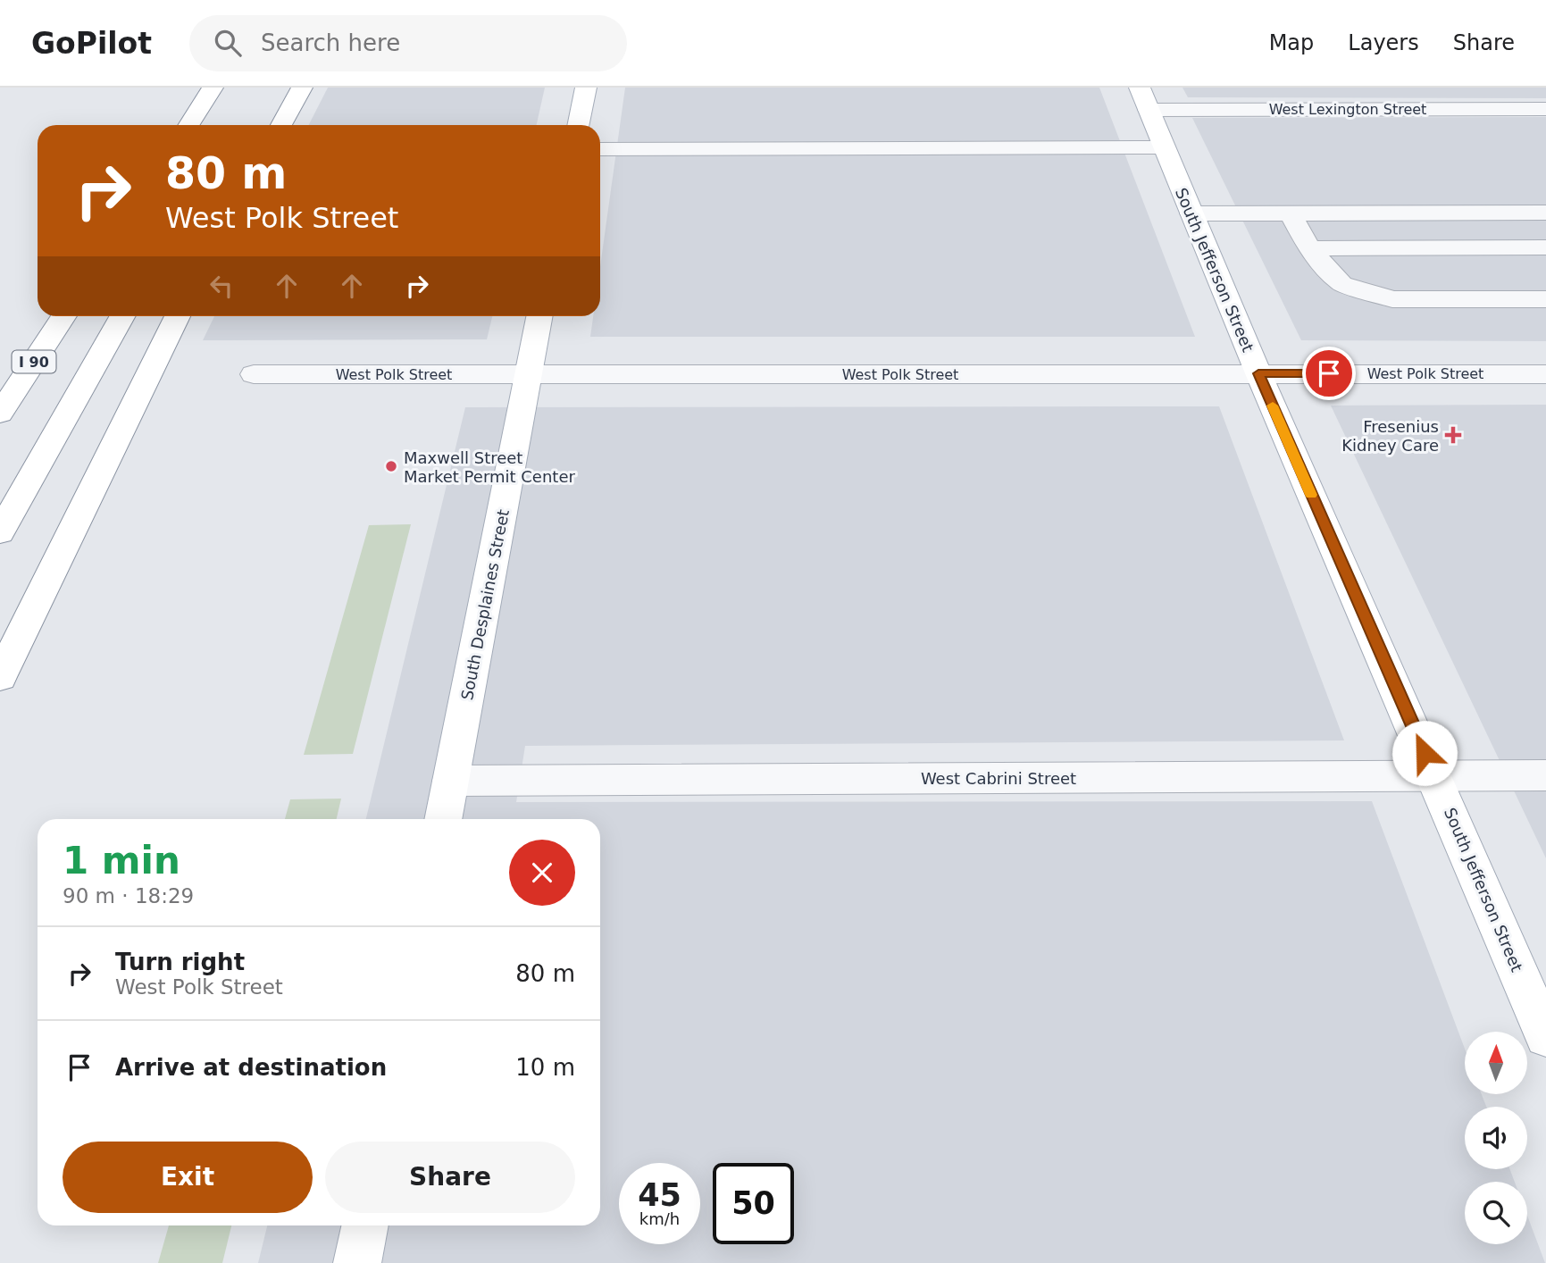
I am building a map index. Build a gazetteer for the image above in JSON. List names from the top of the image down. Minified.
{"streets":{"main road":["South Jefferson Street","I 90","South Desplaines Street"],"street":["West Lexington Street","West Polk Street","West Cabrini Street"]},"crossings":[["West Lexington Street","South Jefferson Street"],["South Jefferson Street","West Polk Street"],["South Jefferson Street","West Cabrini Street"],["West Polk Street","South Desplaines Street"],["South Desplaines Street","West Cabrini Street"]],"places":{"health":["Fresenius Kidney Care"],"other":["Maxwell Street Market Permit Center"]},"north":"top","page":{"header":"GoPilot","search":"Search here","nav":["Map","Layers","Share"],"turn":["80 m","West Polk Street"],"heading":["1 min","90 m · 18:29"],"list":[{"name":"Turn right","note":"West Polk Street","value":"80 m"},{"name":"Arrive at destination","value":"10 m"}],"buttons":["Exit","Share"],"speed":"45 km/h","limit":"50"}}
